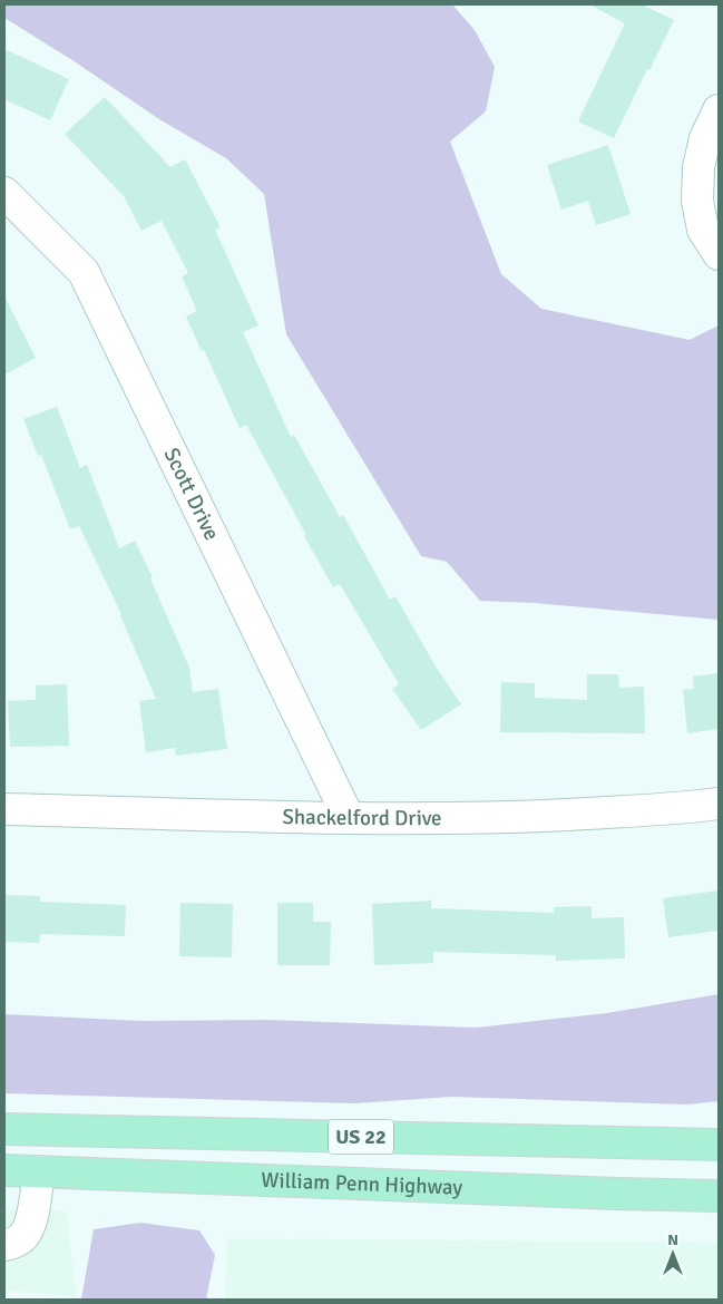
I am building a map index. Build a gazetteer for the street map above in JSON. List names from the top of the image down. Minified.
{"streets":{"highway":["US 22","William Penn Highway"],"street":["Scott Drive","Shackelford Drive"]},"crossings":[["Scott Drive","Shackelford Drive"]],"north":"top"}
